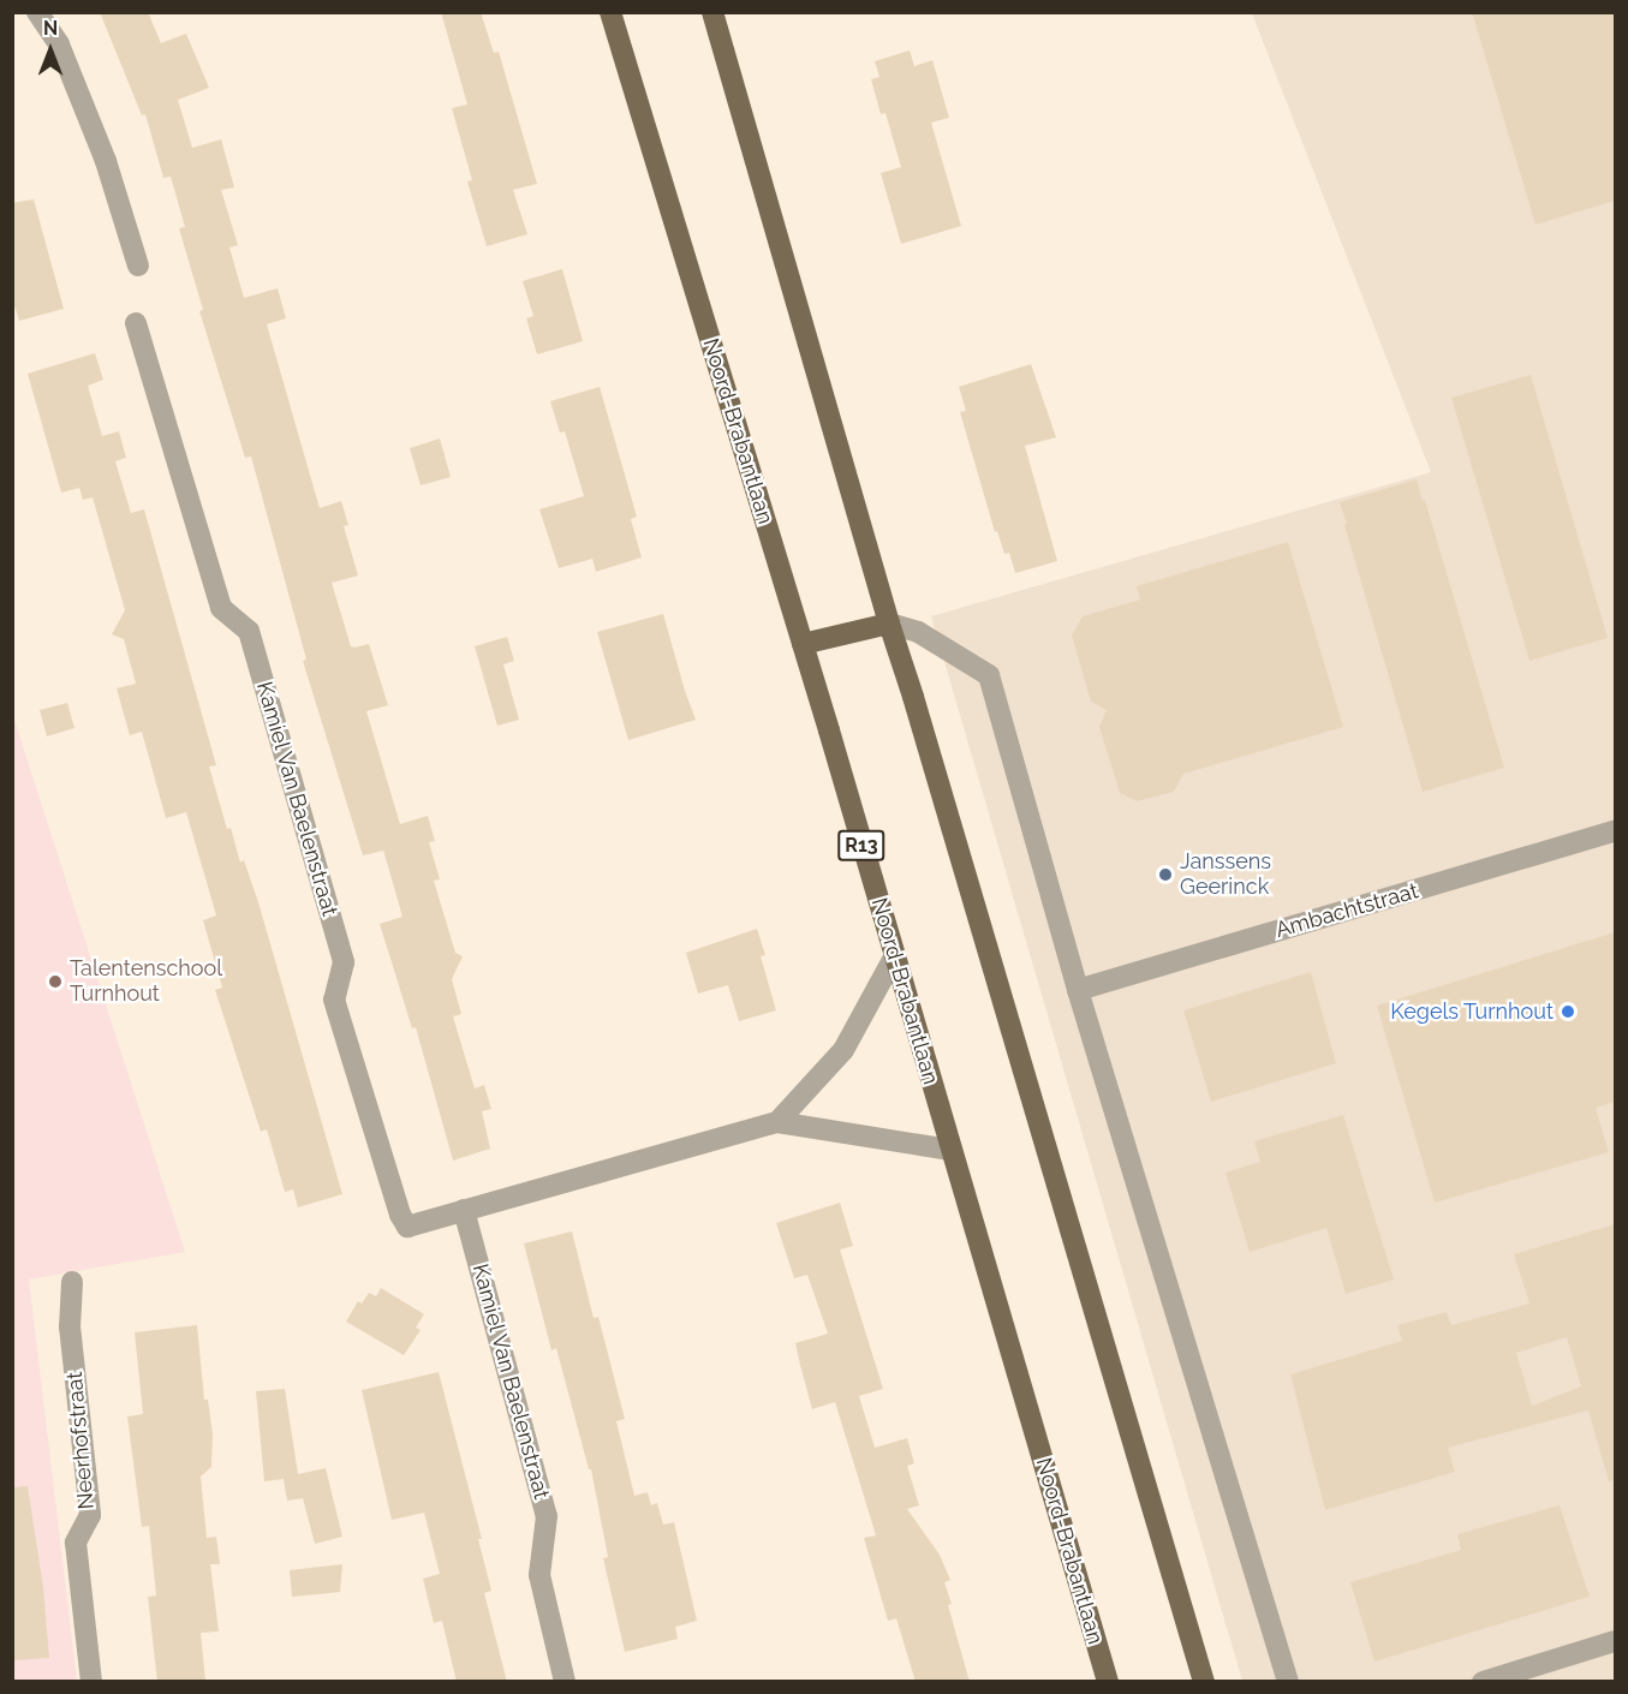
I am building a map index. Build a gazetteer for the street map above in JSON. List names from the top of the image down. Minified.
{"streets":{"main road":["Noord-Brabantlaan","R13"],"street":["Kamiel Van Baelenstraat","Ambachtstraat","Neerhofstraat"]},"crossings":[["Noord-Brabantlaan","Kamiel Van Baelenstraat"]],"places":["Janssens Geerinck","Talentenschool Turnhout","Kegels Turnhout"],"north":"top"}
